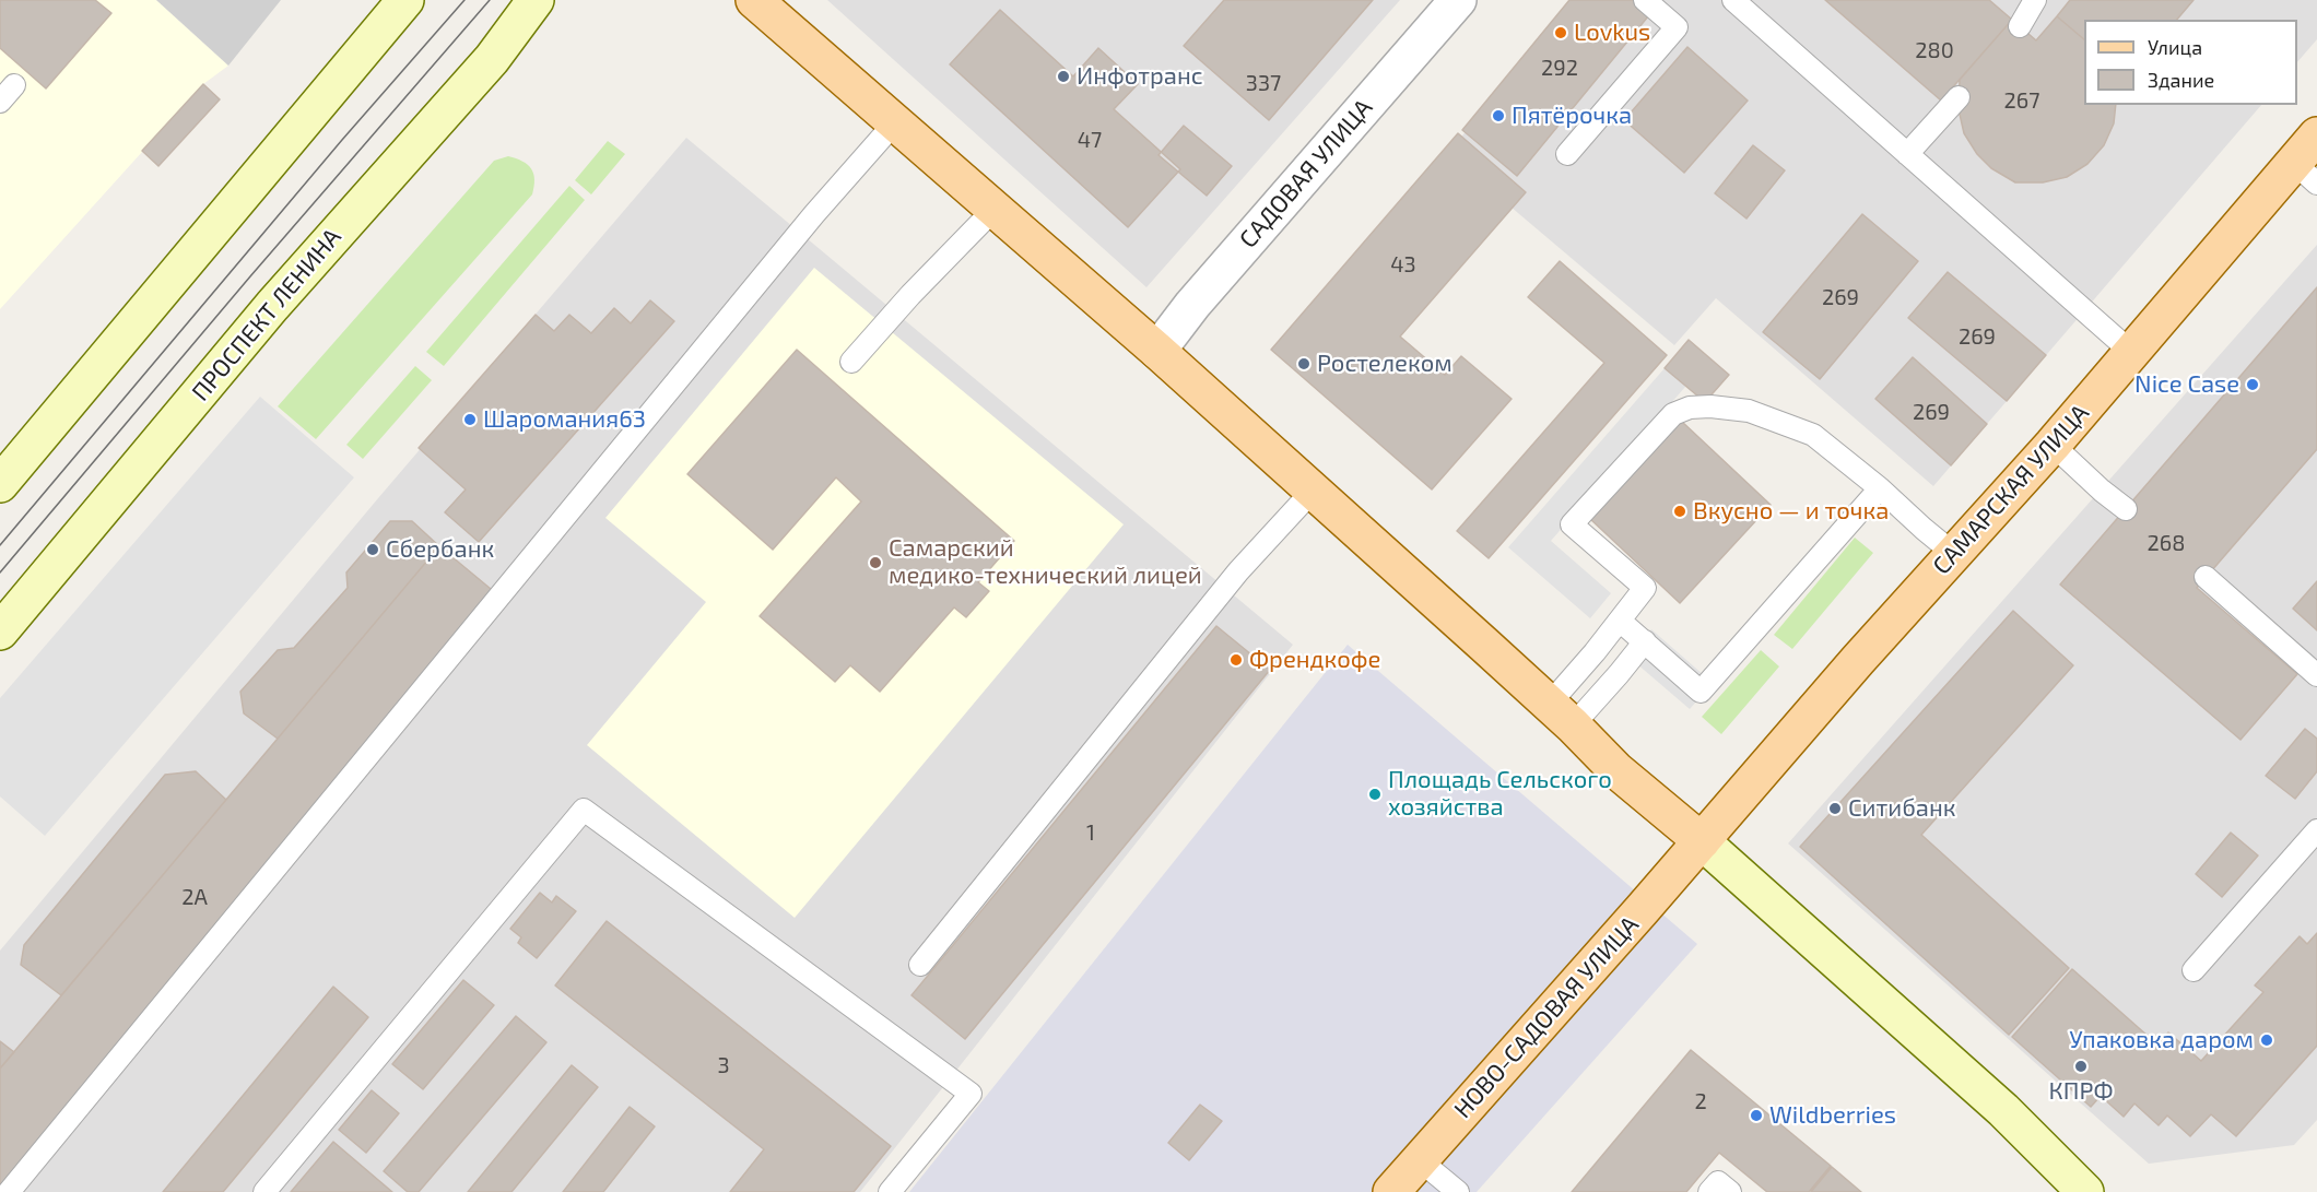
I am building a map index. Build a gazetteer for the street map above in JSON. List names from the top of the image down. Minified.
{"streets":{"main road":["ПРОСПЕКТ ЛЕНИНА","САМАРСКАЯ УЛИЦА","НОВО-САДОВАЯ УЛИЦА"],"street":["САДОВАЯ УЛИЦА"]},"crossings":[["САМАРСКАЯ УЛИЦА","НОВО-САДОВАЯ УЛИЦА"]],"places":["Lovkus","Инфотранс","Пятёрочка","Ростелеком","Nice Case","Шаромания63","Вкусно — и точка","Сбербанк","Самарский медико-технический лицей","Френдкофе","Площадь Сельского хозяйства","Ситибанк","Упаковка даром","КПРФ","Wildberries"],"house_numbers":["280","292","337","267","47","43","269","269","269","268","1","2А","3","2"],"legend":["Улица","Здание"]}
